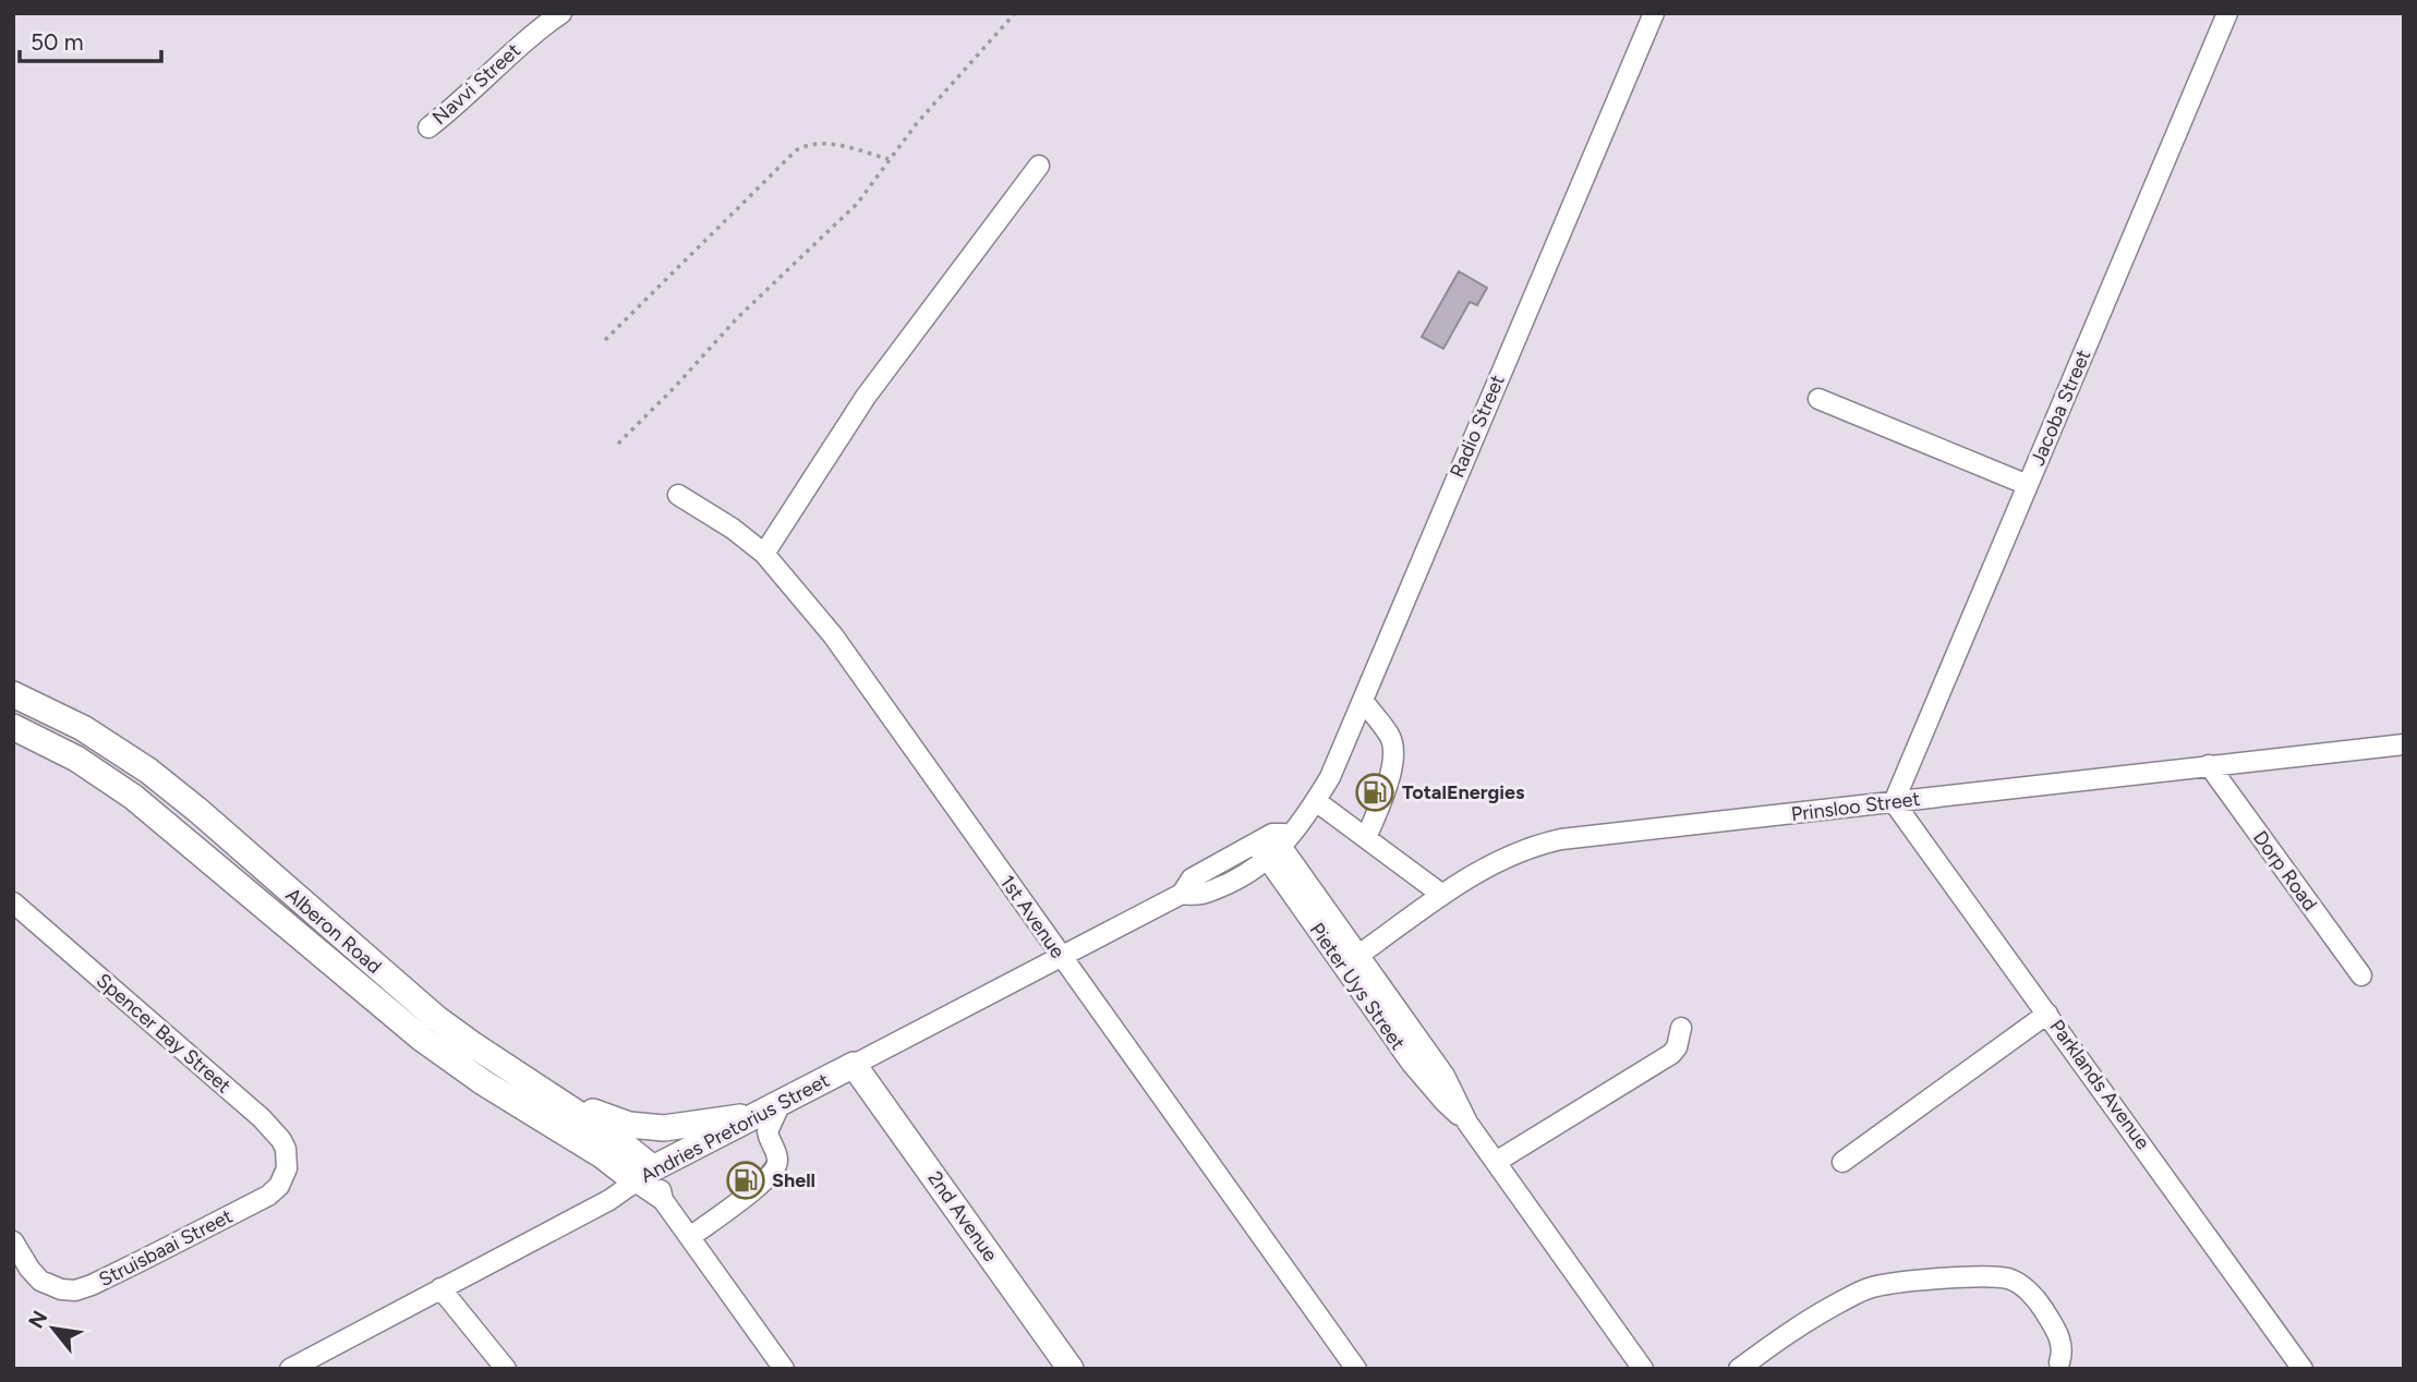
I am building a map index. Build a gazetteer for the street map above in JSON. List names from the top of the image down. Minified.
{"streets":{"main road":["Alberon Road","Andries Pretorius Street","2nd Avenue"],"street":["Navvi Street","Jacoba Street","Radio Street","Prinsloo Street","Dorp Road","1st Avenue","Pieter Uys Street","Spencer Bay Street","Parklands Avenue","Struisbaai Street"]},"crossings":[["Jacoba Street","Prinsloo Street"],["Jacoba Street","Parklands Avenue"],["Radio Street","Pieter Uys Street"],["Radio Street","Andries Pretorius Street"],["Prinsloo Street","Dorp Road"],["Prinsloo Street","Pieter Uys Street"],["Prinsloo Street","Parklands Avenue"],["1st Avenue","Andries Pretorius Street"],["Alberon Road","Andries Pretorius Street"],["Pieter Uys Street","Andries Pretorius Street"],["Spencer Bay Street","Struisbaai Street"],["Andries Pretorius Street","2nd Avenue"]],"places":{"fuel station":["TotalEnergies","Shell"]},"scale_bar":"50 m","north":"top left"}
